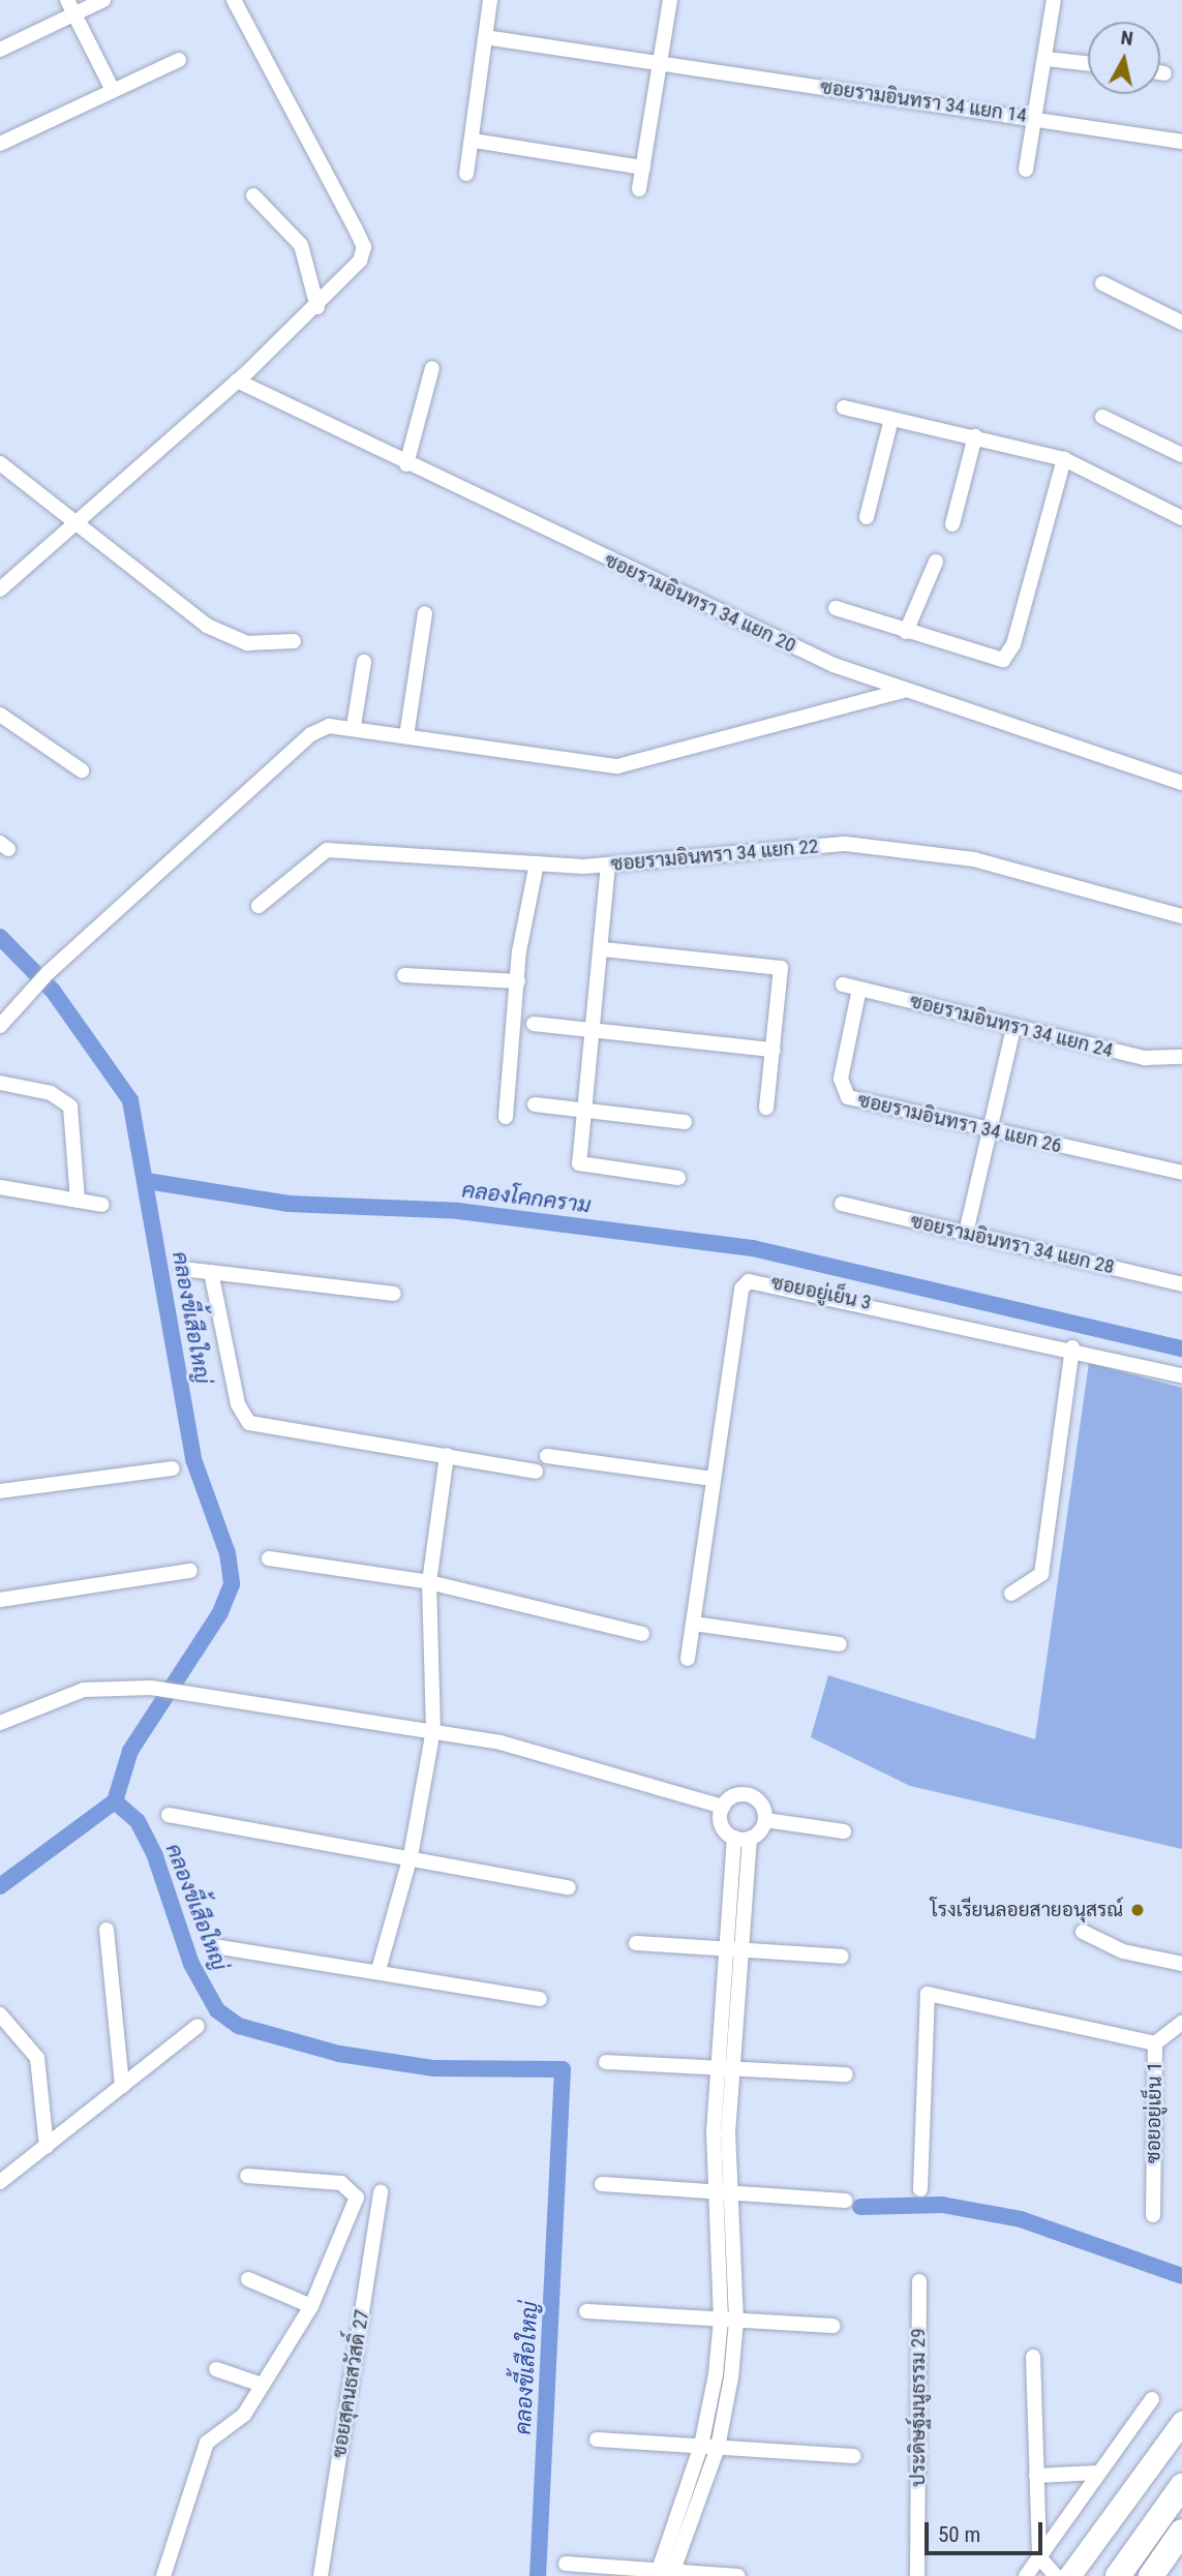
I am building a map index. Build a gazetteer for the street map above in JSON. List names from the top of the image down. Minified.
{"streets":{"street":["ซอยรามอินทรา 34 แยก 14","ซอยรามอินทรา 34 แยก 20","ซอยรามอินทรา 34 แยก 22","ซอยรามอินทรา 34 แยก 24","ซอยรามอินทรา 34 แยก 26","ซอยรามอินทรา 34 แยก 28","ซอยอยู่เย็น 3","ซอยอยู่เย็น 1","ซอยสุคนธสวัสดิ์ 27","ประดิษฐ์มนูธรรม 29"]},"crossings":[["ซอยรามอินทรา 34 แยก 24","ซอยรามอินทรา 34 แยก 26"]],"water":["คลองโคกคราม","คลองขี้เสือใหญ่"],"places":["โรงเรียนลอยสายอนุสรณ์"],"scale_bar":"50 m","north":"top"}
